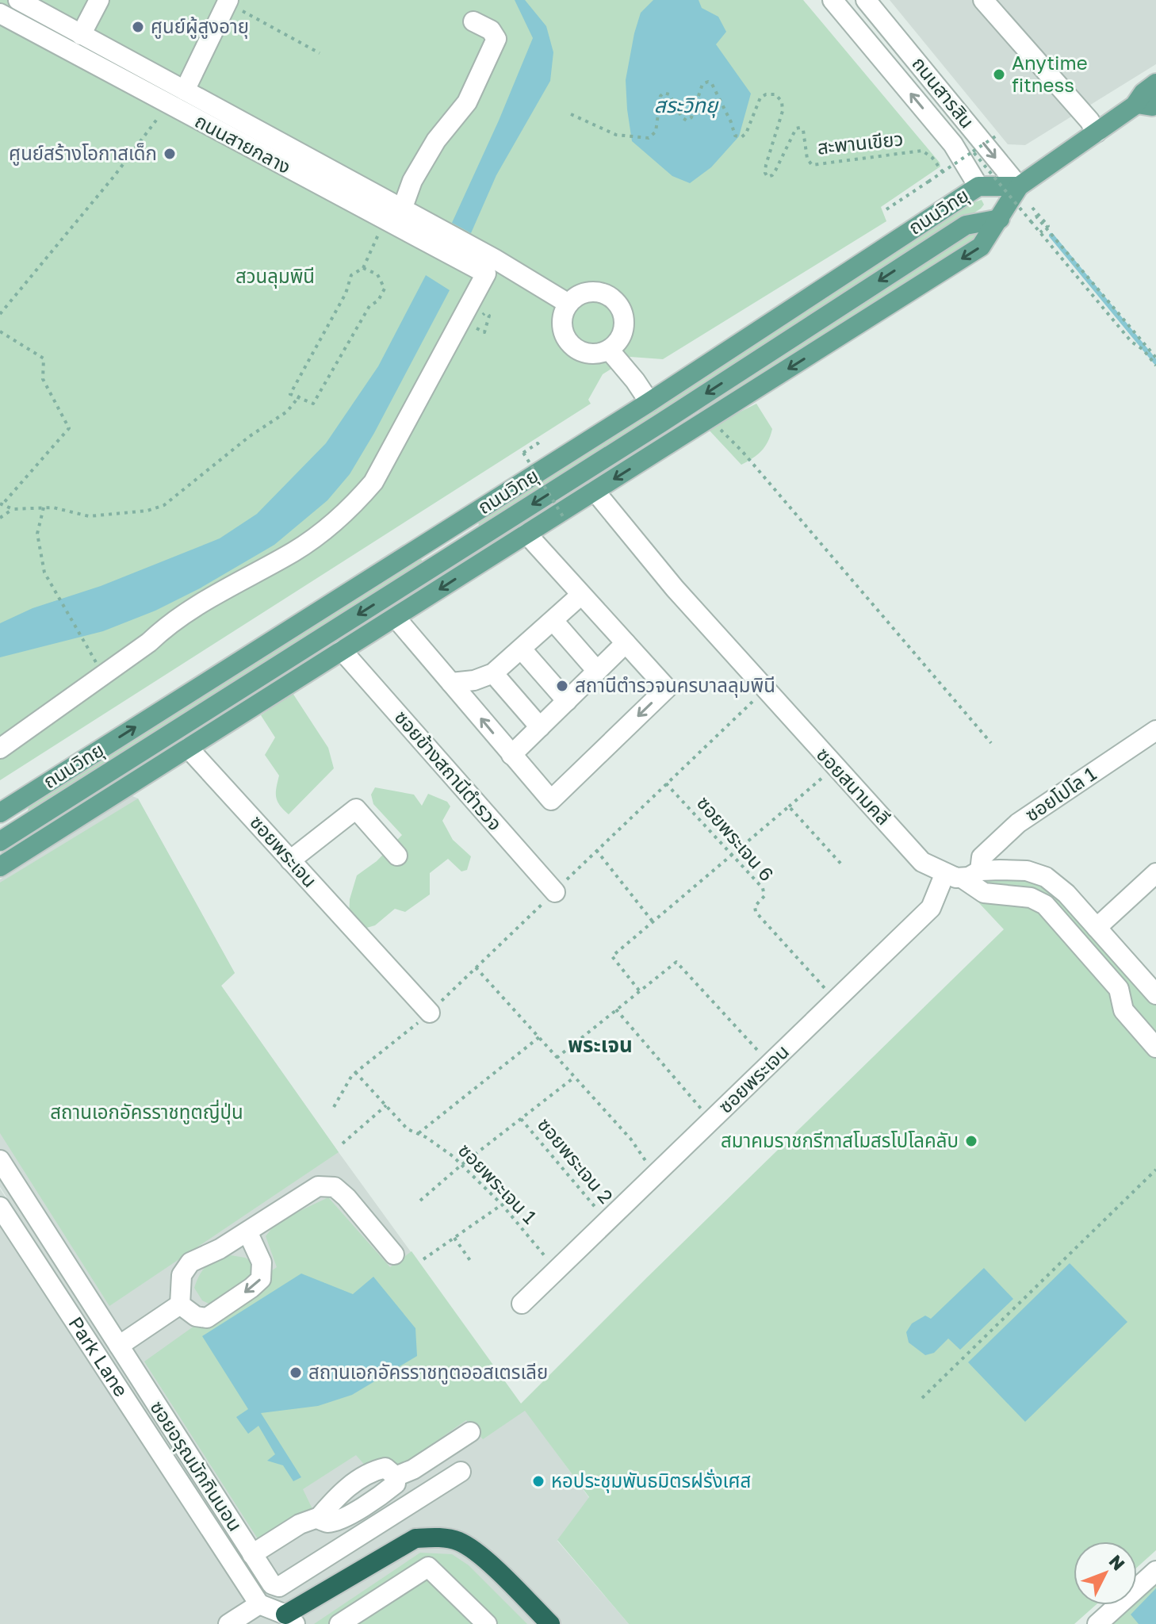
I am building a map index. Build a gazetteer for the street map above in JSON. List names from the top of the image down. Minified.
{"streets":{"main road":["ถนนวิทยุ"],"street":["ถนนสารสิน","ถนนสายกลาง","ซอยข้างสถานีตำรวจ","ซอยสนามคลี","ซอยโปโล 1","ซอยพระเจน","Park Lane","ซอยอรุณมักกินนอน"],"path":["สะพานเขียว","ซอยพระเจน 6","ซอยพระเจน 2","ซอยพระเจน 1"]},"crossings":[["ถนนสารสิน","ถนนวิทยุ"],["ซอยสนามคลี","ซอยโปโล 1"],["ซอยสนามคลี","ซอยพระเจน"],["ซอยโปโล 1","ซอยพระเจน"],["ซอยพระเจน 6","ซอยพระเจน"],["ซอยพระเจน","ซอยพระเจน 2"],["ซอยพระเจน","ซอยพระเจน 1"]],"districts":["พระเจน"],"water":["สระวิทยุ"],"parks":["สวนลุมพินี","สถานเอกอัครราชทูตญี่ปุ่น"],"places":["ศูนย์ผู้สูงอายุ","Anytime fitness","ศูนย์สร้างโอกาสเด็ก","สถานีตำรวจนครบาลลุมพินี","สมาคมราชกรีฑาสโมสรโปโลคลับ","สถานเอกอัครราชทูตออสเตรเลีย","หอประชุมพันธมิตรฝรั่งเศส"],"north":"top right"}
